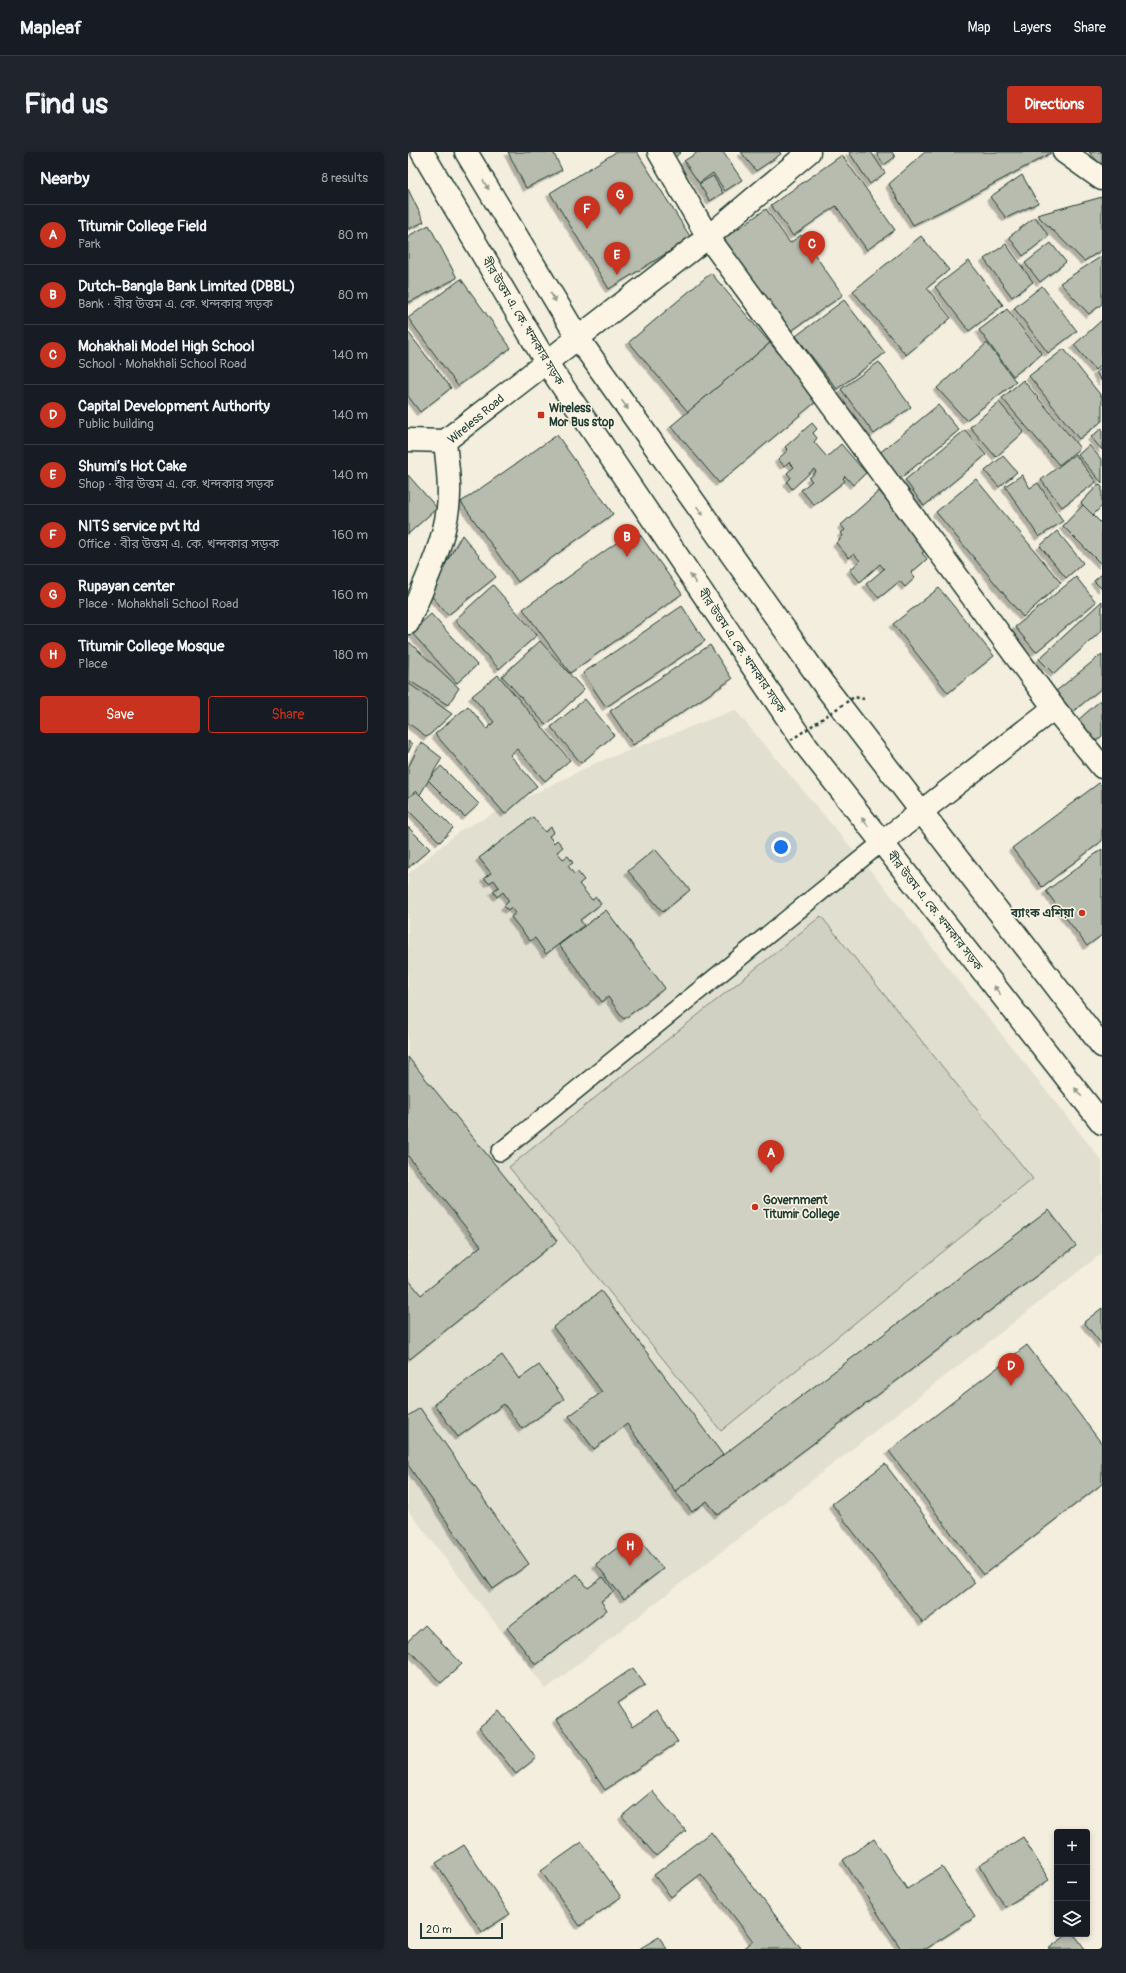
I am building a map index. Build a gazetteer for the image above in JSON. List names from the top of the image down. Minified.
{"streets":{"main road":["বীর উত্তম এ. কে. খন্দকার সড়ক","Wireless Road"]},"crossings":[["বীর উত্তম এ. কে. খন্দকার সড়ক","Wireless Road"]],"places":{"transit":["Wireless Mor Bus stop"],"other":["ব্যাংক এশিয়া","Government Titumir College"]},"scale_bar":"20 m","page":{"header":"Mapleaf","nav":["Map","Layers","Share"],"buttons":["Directions",["Save","Share"]],"title":"Find us","heading":["Nearby","8 results"],"pins":["G","F","C","E","B","A","D","H"],"list":[{"mark":"A","name":"Titumir College Field","note":"Park","value":"80 m"},{"mark":"B","name":"Dutch-Bangla Bank Limited (DBBL)","note":"Bank · বীর উত্তম এ. কে. খন্দকার সড়ক","value":"80 m"},{"mark":"C","name":"Mohakhali Model High School","note":"School · Mohakhali School Road","value":"140 m"},{"mark":"D","name":"Capital Development Authority","note":"Public building","value":"140 m"},{"mark":"E","name":"Shumi’s Hot Cake","note":"Shop · বীর উত্তম এ. কে. খন্দকার সড়ক","value":"140 m"},{"mark":"F","name":"NITS service pvt ltd","note":"Office · বীর উত্তম এ. কে. খন্দকার সড়ক","value":"160 m"},{"mark":"G","name":"Rupayan center","note":"Place · Mohakhali School Road","value":"160 m"},{"mark":"H","name":"Titumir College Mosque","note":"Place","value":"180 m"}],"map_buttons":["+","−"],"scale":"20 m"}}
